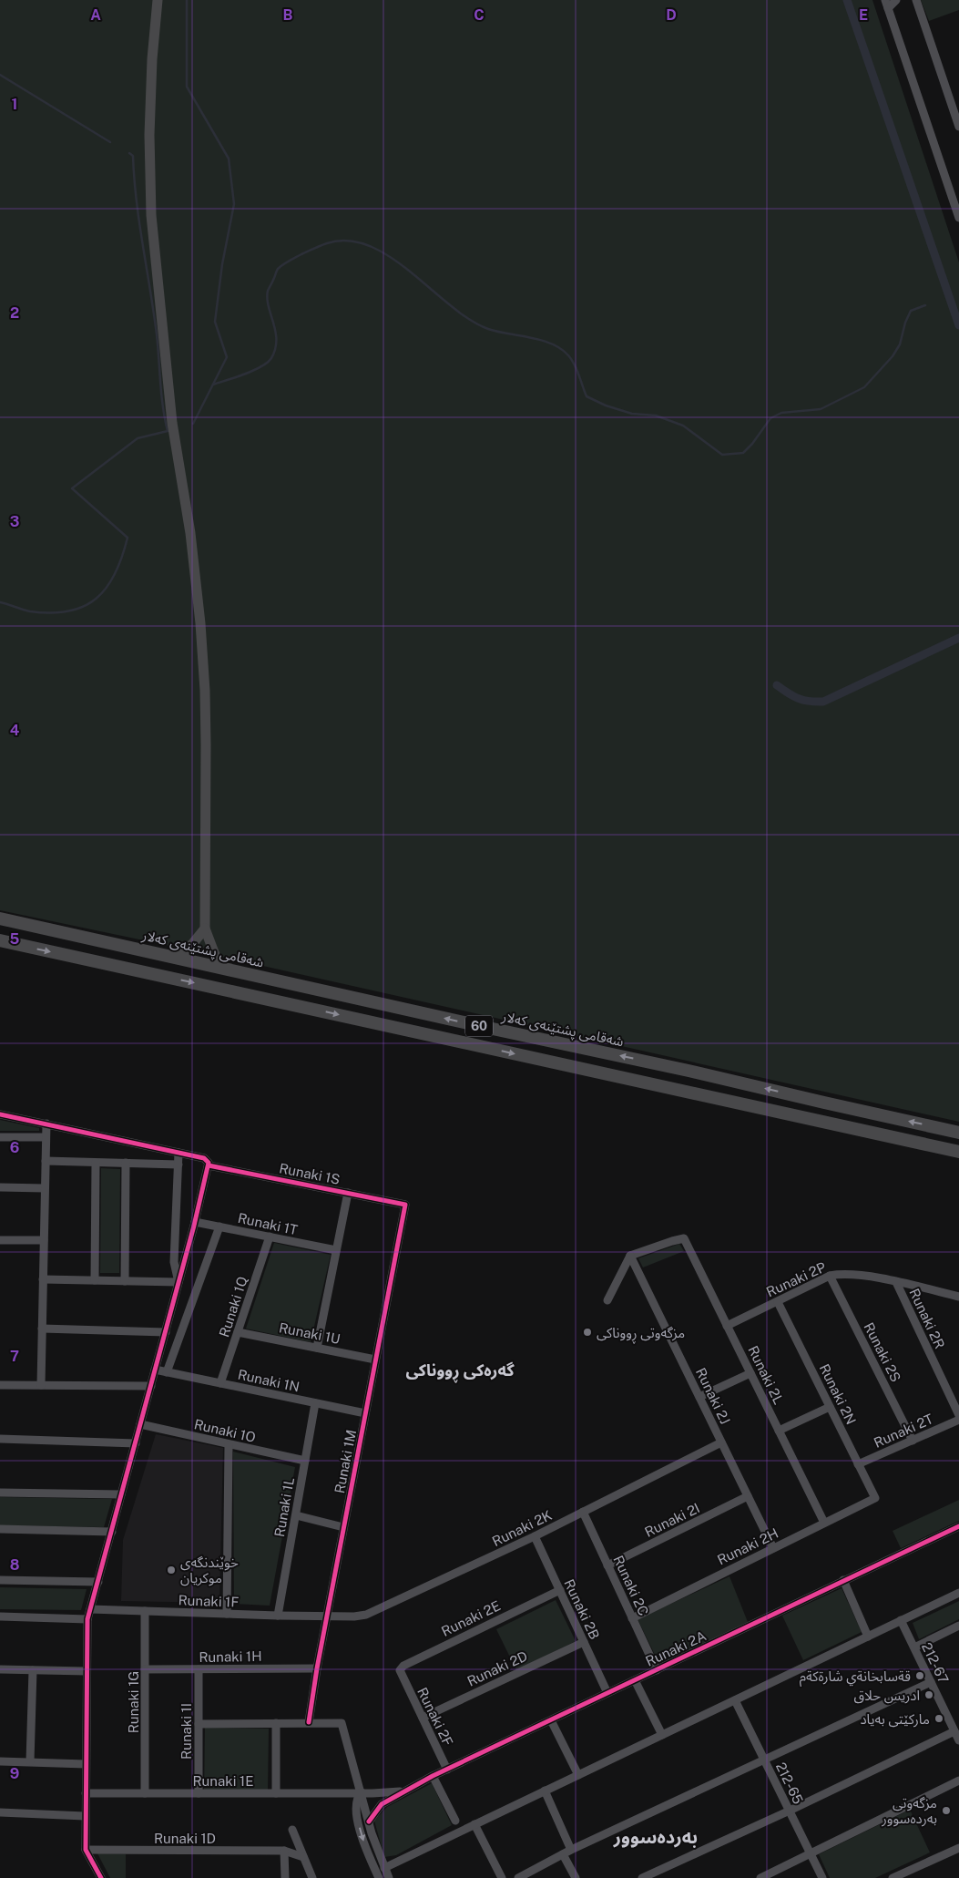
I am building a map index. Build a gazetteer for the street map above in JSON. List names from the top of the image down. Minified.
{"streets":{"highway":["شەقامی پشتێنەی کەلار","60"],"street":["Runaki 1S","Runaki 1T","Runaki 2P","Runaki 1Q","Runaki 2R","Runaki 1U","Runaki 2S","Runaki 2L","Runaki 1N","Runaki 2N","Runaki 2J","Runaki 1O","Runaki 2T","Runaki 1M","Runaki 1L","Runaki 2I","Runaki 2K","Runaki 2H","Runaki 2C","Runaki 1F","Runaki 2B","Runaki 2E","Runaki 2A","Runaki 1H","212-67","Runaki 2D","Runaki 1G","Runaki 2F","Runaki 1I","Runaki 1E","212-65","Runaki 1D"]},"crossings":[["Runaki 1S","Runaki 1T"],["Runaki 1S","Runaki 1U"],["Runaki 1S","Runaki 1M"],["Runaki 1T","Runaki 1Q"],["Runaki 2P","Runaki 2R"],["Runaki 2P","Runaki 2S"],["Runaki 2P","Runaki 2L"],["Runaki 2P","Runaki 2N"],["Runaki 1Q","Runaki 1U"],["Runaki 1Q","Runaki 1N"],["Runaki 1U","Runaki 1M"],["Runaki 2S","Runaki 2T"],["Runaki 2L","Runaki 2J"],["Runaki 2L","Runaki 2H"],["Runaki 1N","Runaki 1M"],["Runaki 1N","Runaki 1L"],["Runaki 2N","Runaki 2T"],["Runaki 2N","Runaki 2H"],["Runaki 2J","Runaki 2I"],["Runaki 2J","Runaki 2K"],["Runaki 2J","Runaki 2H"],["Runaki 1O","Runaki 1L"],["Runaki 1M","Runaki 2K"],["Runaki 1M","Runaki 1F"],["Runaki 1M","Runaki 1H"],["Runaki 1L","Runaki 1F"],["Runaki 2I","Runaki 2C"],["Runaki 2K","Runaki 2C"],["Runaki 2K","Runaki 1F"],["Runaki 2K","Runaki 2B"],["Runaki 2H","Runaki 2C"],["Runaki 2C","Runaki 2A"],["Runaki 1F","Runaki 1G"],["Runaki 2B","Runaki 2E"],["Runaki 2B","Runaki 2A"],["Runaki 2B","Runaki 2D"],["Runaki 2E","Runaki 2F"],["Runaki 2A","Runaki 2F"],["Runaki 2A","Runaki 1E"],["Runaki 1H","Runaki 1G"],["Runaki 1H","Runaki 1I"],["Runaki 2D","Runaki 2F"],["Runaki 1G","Runaki 1E"],["Runaki 1I","Runaki 1E"]],"districts":["گەرەکی ڕووناکی","بەردەسوور"],"places":["مزگەوتی ڕووناکی","خوێندنگەی موکریان","قةسابخانةي شارةكةم","ادريس حلاق","مارکێتی بەیاد","مزگەوتی بەردەسوور"],"grid":{"columns":["A","B","C","D","E"],"rows":["1","2","3","4","5","6","7","8","9"]}}
